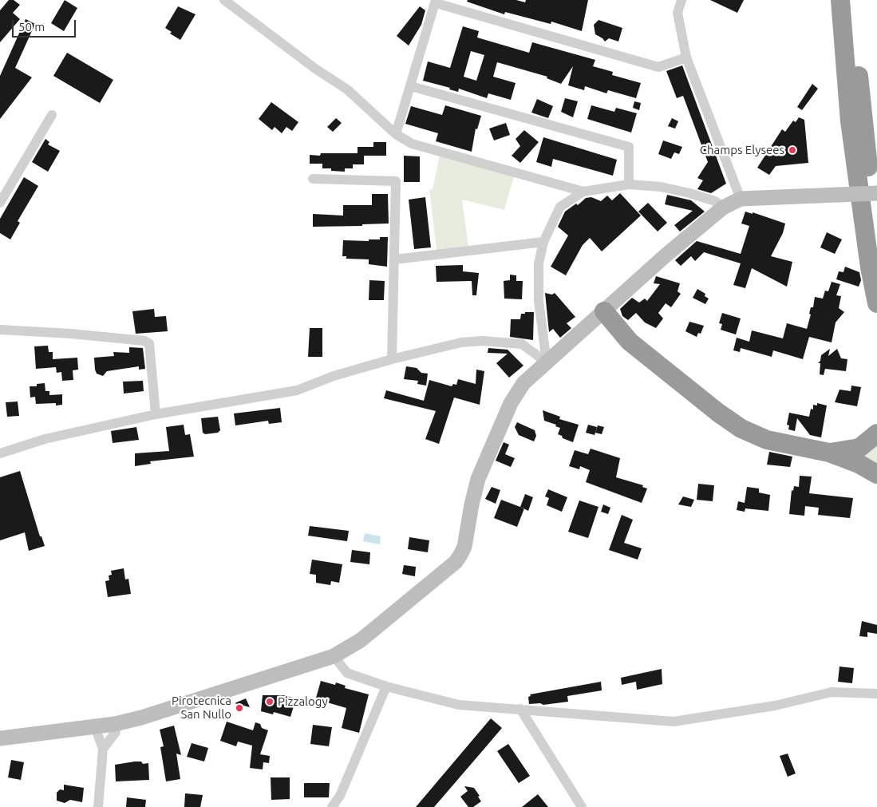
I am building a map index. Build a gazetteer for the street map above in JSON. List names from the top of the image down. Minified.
{"places":["Champs Elysees","Pizzalogy","Pirotecnica San Nullo"],"scale_bar":"50 m"}
